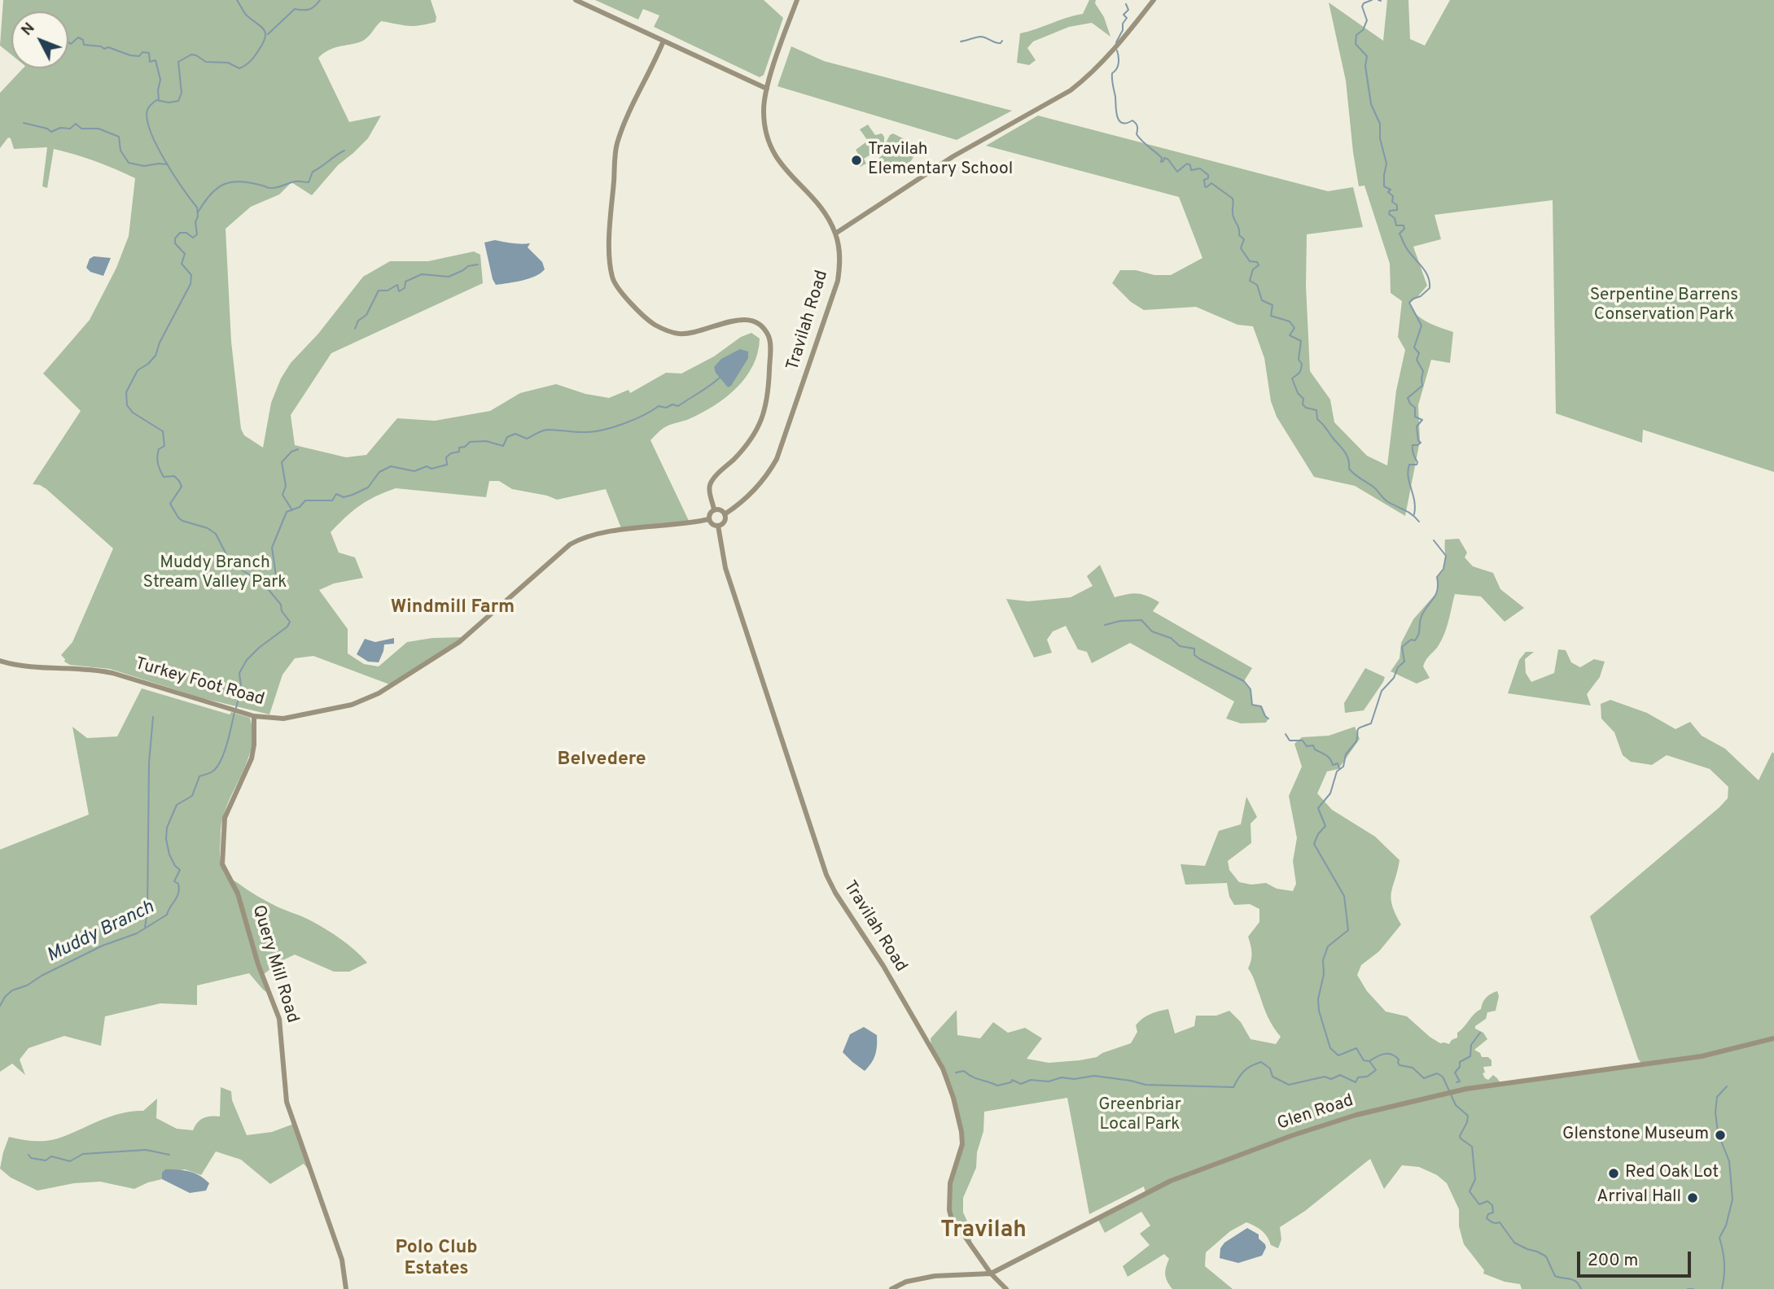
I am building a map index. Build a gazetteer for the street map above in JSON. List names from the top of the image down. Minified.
{"streets":{"main road":["Travilah Road","Turkey Foot Road","Query Mill Road","Glen Road"]},"crossings":[["Travilah Road","Turkey Foot Road"],["Travilah Road","Glen Road"],["Turkey Foot Road","Query Mill Road"]],"districts":["Windmill Farm","Belvedere","Travilah","Polo Club Estates"],"water":["Muddy Branch"],"parks":["Serpentine Barrens Conservation Park","Muddy Branch Stream Valley Park","Greenbriar Local Park"],"places":["Travilah Elementary School","Glenstone Museum","Red Oak Lot","Arrival Hall"],"scale_bar":"200 m","north":"top left"}
